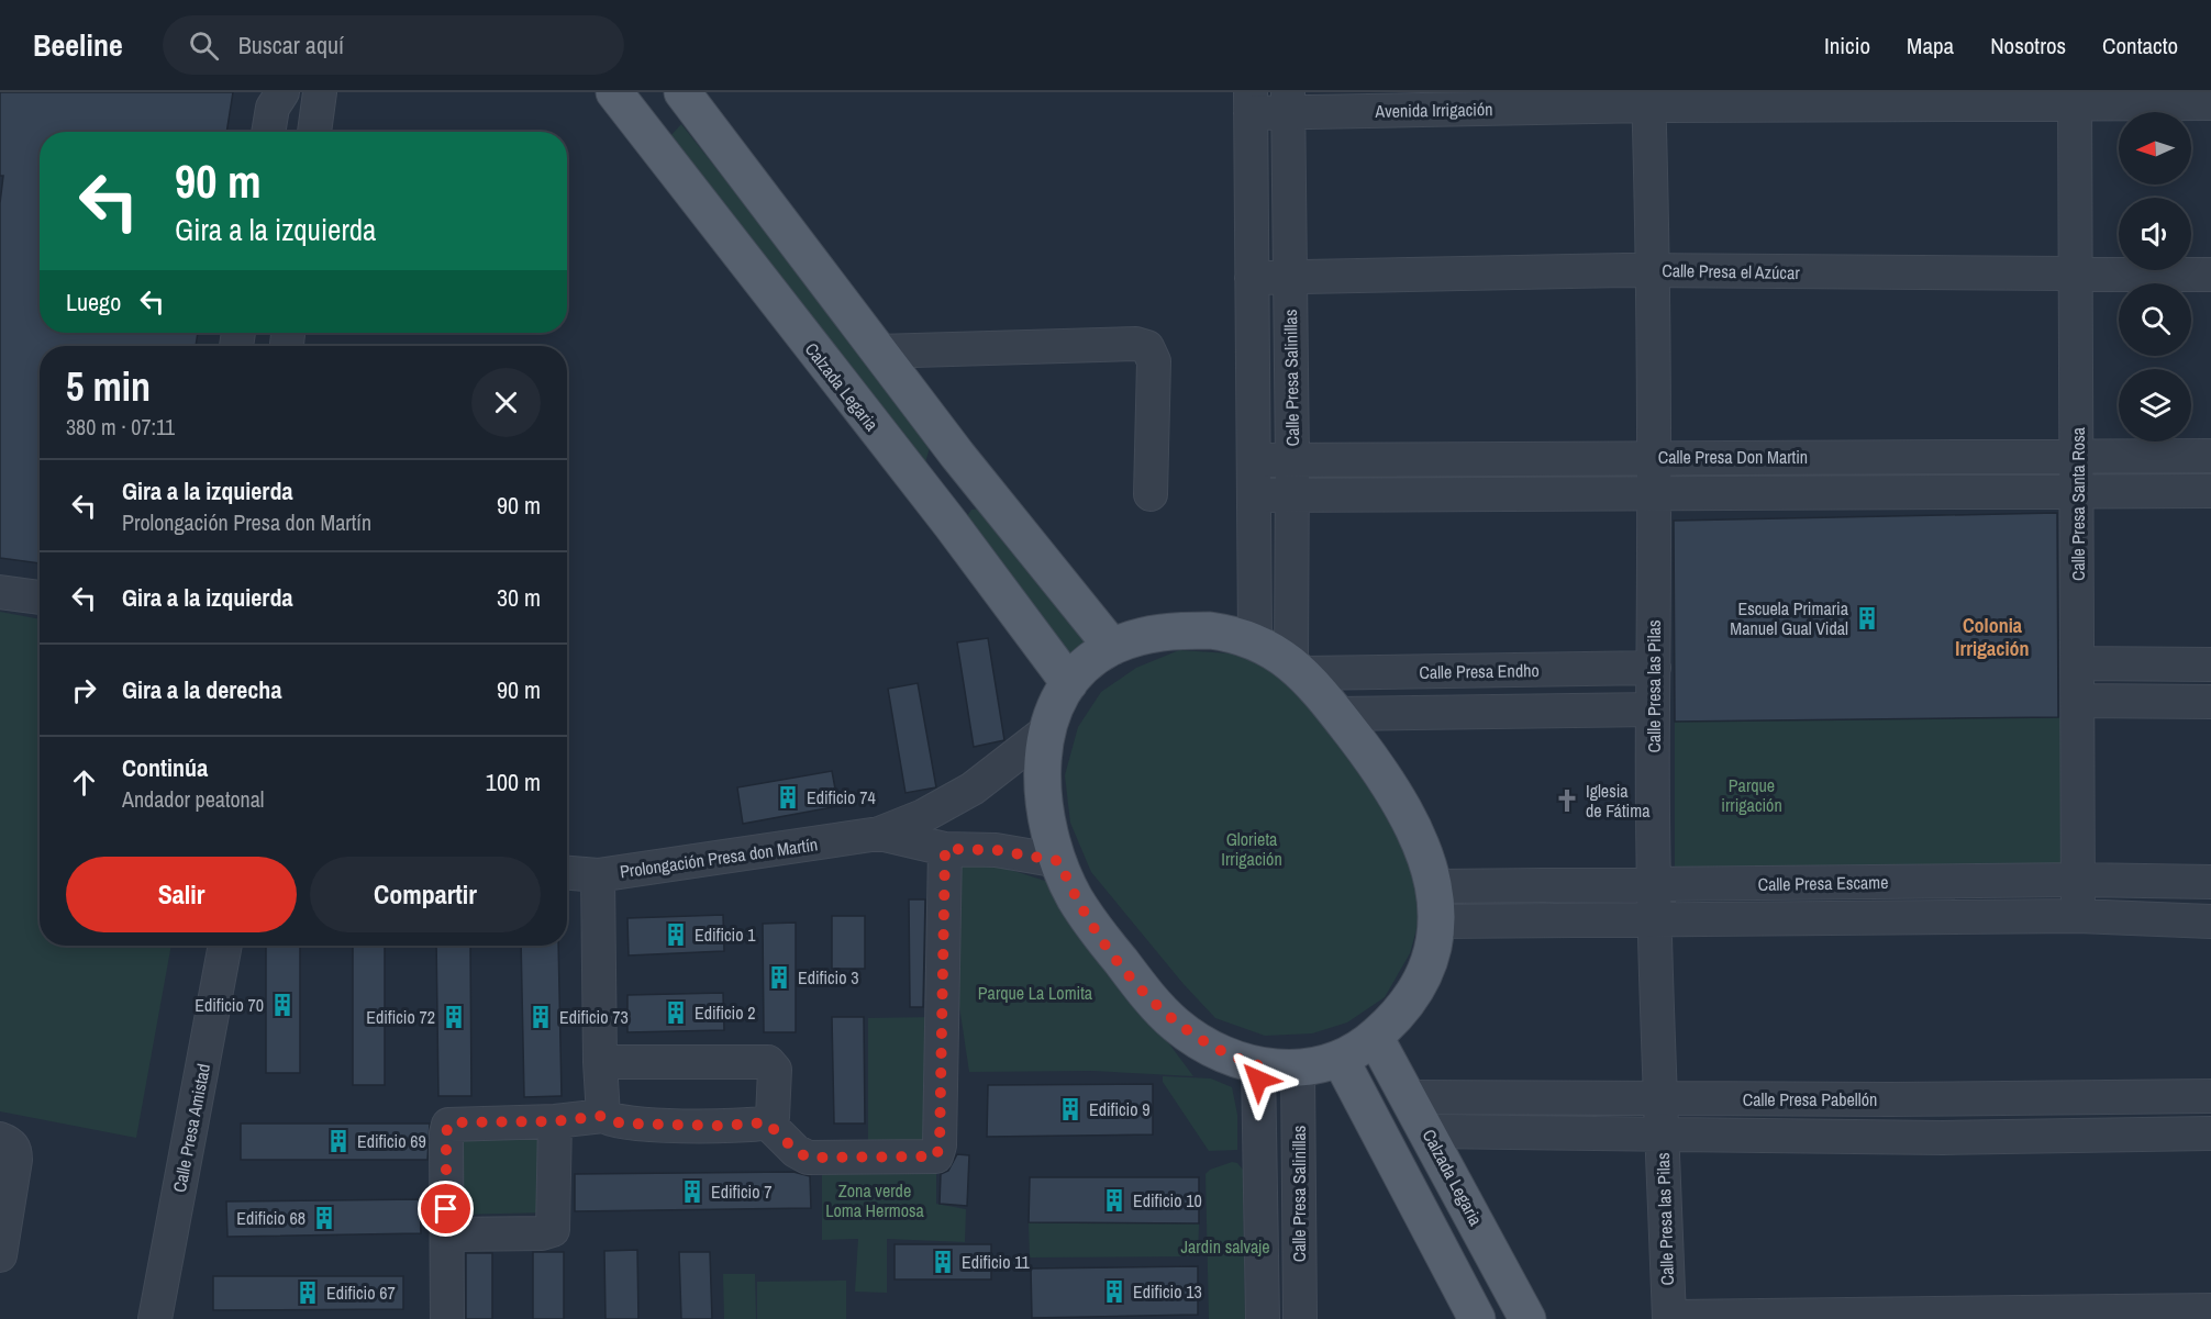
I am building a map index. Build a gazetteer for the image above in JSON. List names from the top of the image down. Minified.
{"streets":{"main road":["Calzada Legaria"],"street":["Avenida Irrigación","Calle Presa el Azúcar","Calle Presa Salinillas","Calle Presa Don Martin","Calle Presa Santa Rosa","Calle Presa Endho","Calle Presa las Pilas","Prolongación Presa don Martín","Calle Presa Escame","Calle Presa Pabellón","Calle Presa Amistad"]},"crossings":[["Avenida Irrigación","Calle Presa Salinillas"],["Avenida Irrigación","Calle Presa Santa Rosa"],["Avenida Irrigación","Calle Presa las Pilas"],["Calle Presa el Azúcar","Calle Presa Salinillas"],["Calle Presa el Azúcar","Calle Presa Santa Rosa"],["Calle Presa el Azúcar","Calle Presa las Pilas"],["Calle Presa Salinillas","Calle Presa Don Martin"],["Calle Presa Salinillas","Calle Presa Endho"],["Calzada Legaria","Calle Presa Pabellón"],["Calle Presa Don Martin","Calle Presa Santa Rosa"],["Calle Presa Don Martin","Calle Presa las Pilas"],["Calle Presa Santa Rosa","Calle Presa Escame"],["Calle Presa Endho","Calle Presa las Pilas"],["Calle Presa las Pilas","Calle Presa Escame"],["Calle Presa las Pilas","Calle Presa Pabellón"]],"districts":["Colonia Irrigación"],"parks":["Parque irrigación","Glorieta Irrigación","Parque La Lomita","Zona verde Loma Hermosa","Jardin salvaje"],"places":{"building":["Escuela Primaria Manuel Gual Vidal","Edificio 74","Edificio 1","Edificio 3","Edificio 70","Edificio 2","Edificio 72","Edificio 73","Edificio 9","Edificio 69","Edificio 7","Edificio 10","Edificio 68","Edificio 11","Edificio 13","Edificio 67"],"church":["Iglesia de Fátima"]},"north":"left","page":{"header":"Beeline","search":"Buscar aquí","nav":["Inicio","Mapa","Nosotros","Contacto"],"turn":["90 m","Gira a la izquierda"],"then":"Luego","heading":["5 min","380 m · 07:11"],"list":[{"name":"Gira a la izquierda","note":"Prolongación Presa don Martín","value":"90 m"},{"name":"Gira a la izquierda","value":"30 m"},{"name":"Gira a la derecha","value":"90 m"},{"name":"Continúa","note":"Andador peatonal","value":"100 m"}],"buttons":["Salir","Compartir"]}}
